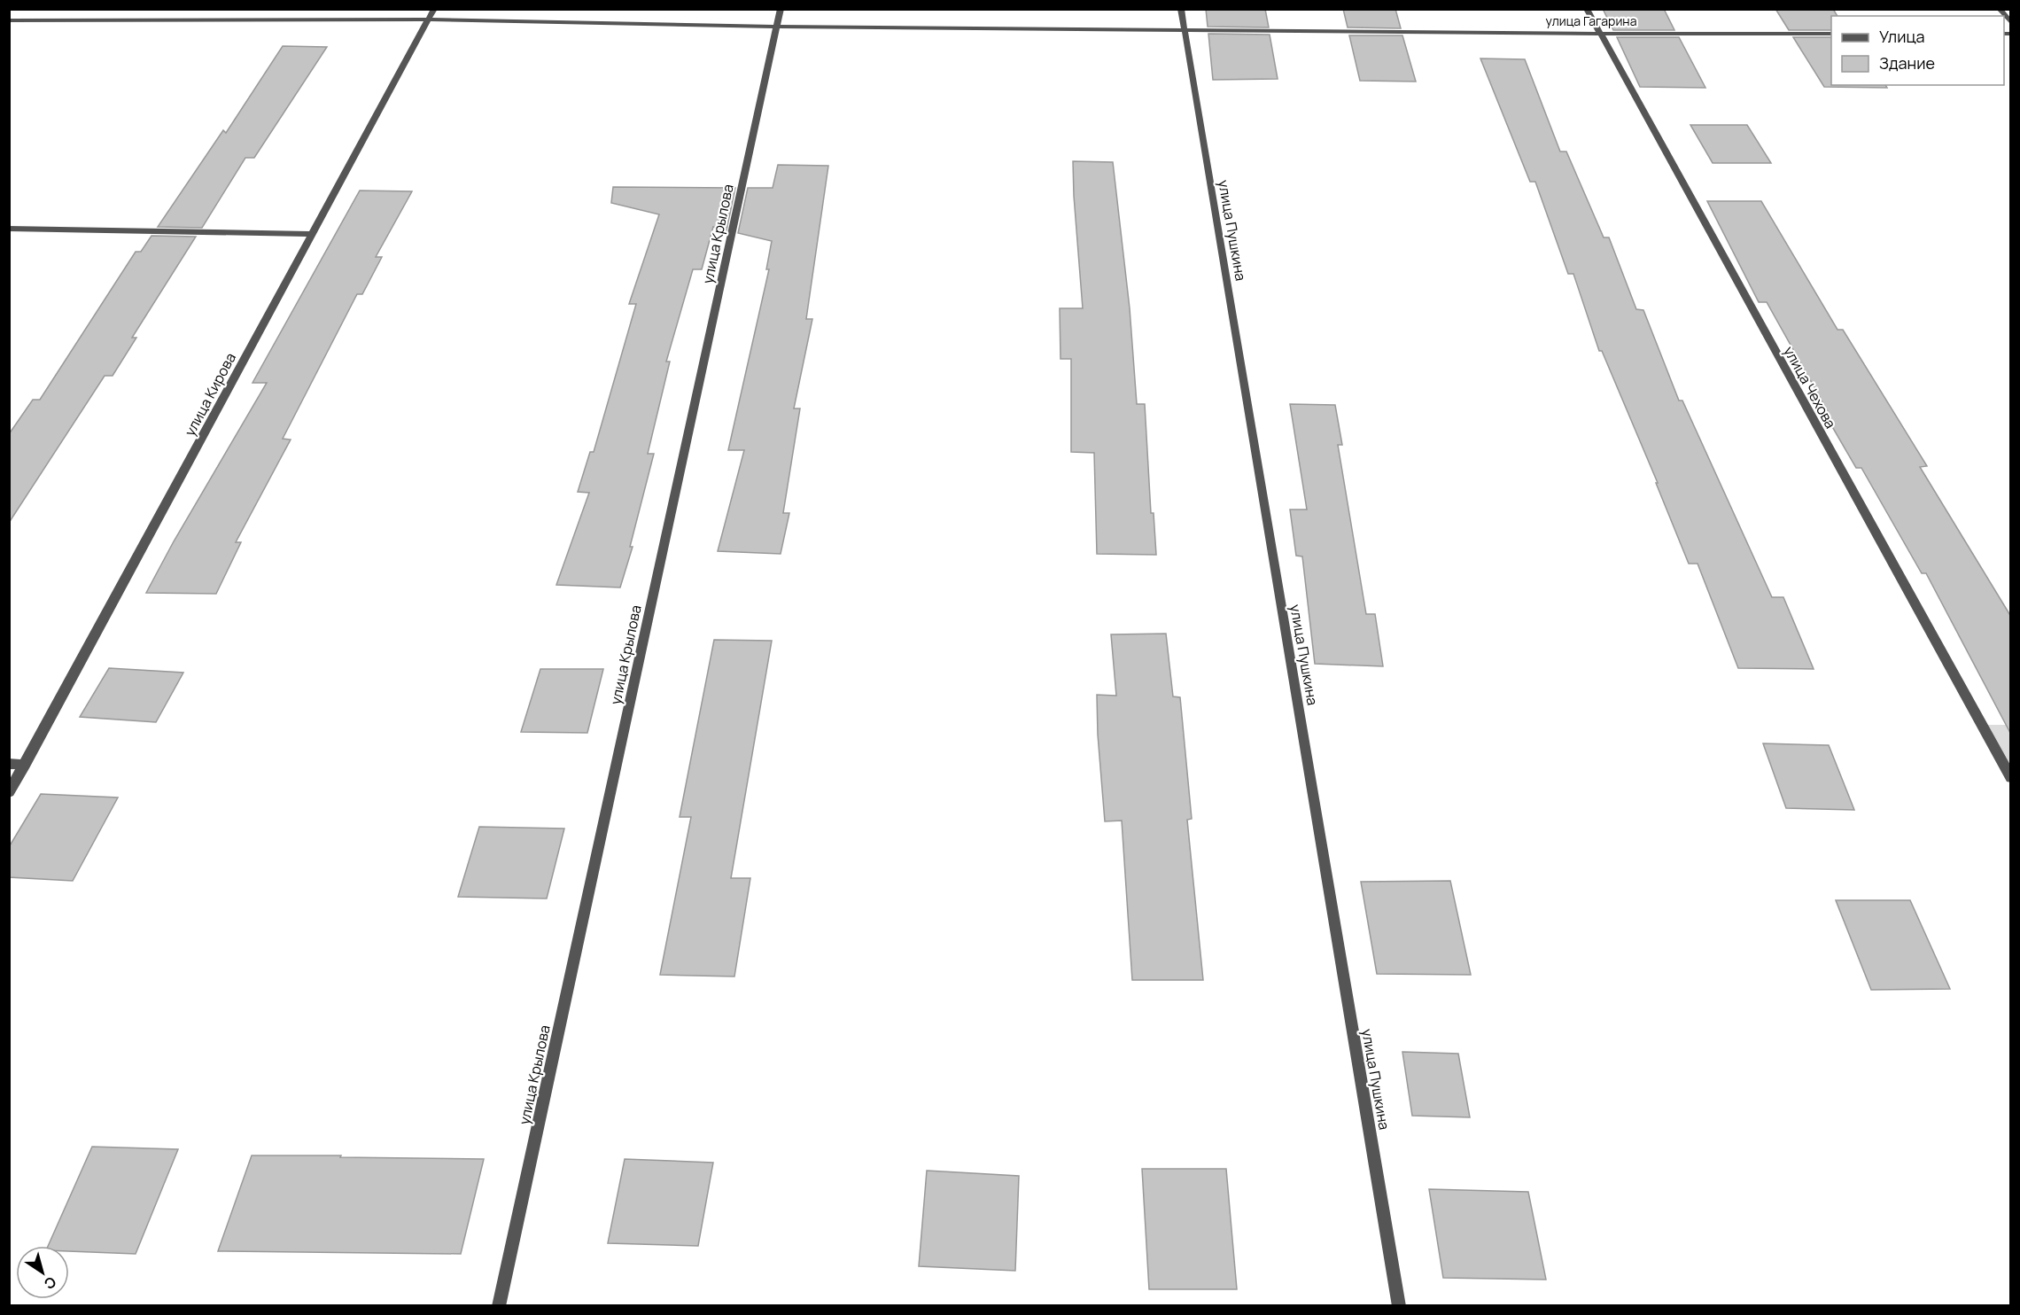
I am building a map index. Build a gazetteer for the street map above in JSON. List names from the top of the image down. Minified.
{"streets":{"street":["улица Гагарина","улица Пушкина","улица Крылова","улица Чехова","улица Кирова"]},"crossings":[["улица Гагарина","улица Пушкина"],["улица Гагарина","улица Крылова"],["улица Гагарина","улица Чехова"],["улица Гагарина","улица Кирова"]],"legend":["Улица","Здание"],"north":"bottom right"}
